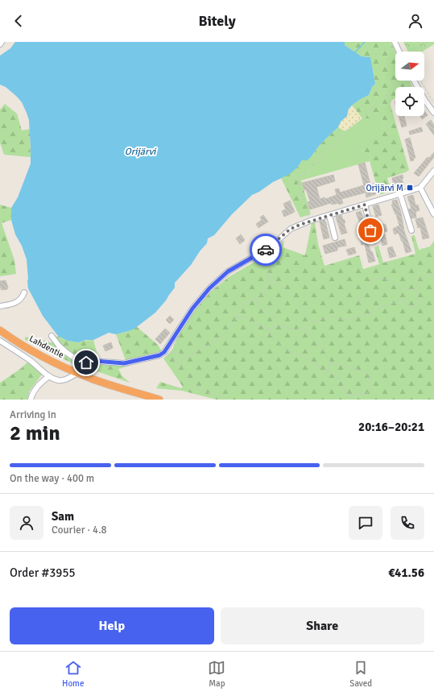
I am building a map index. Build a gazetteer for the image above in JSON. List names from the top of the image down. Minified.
{"streets":{"highway":["Lahdentie"]},"water":["Orijärvi"],"places":{"transit":["Orijärvi M"]},"north":"right","page":{"header":"Bitely","heading":["2 min","Arriving in","20:16–20:21"],"panel":["Sam","Courier · 4.8","Order #3955","€41.56"],"bar":"On the way · 400 m","buttons":["Help","Share"],"tabs":["Home","Map","Saved"]}}
